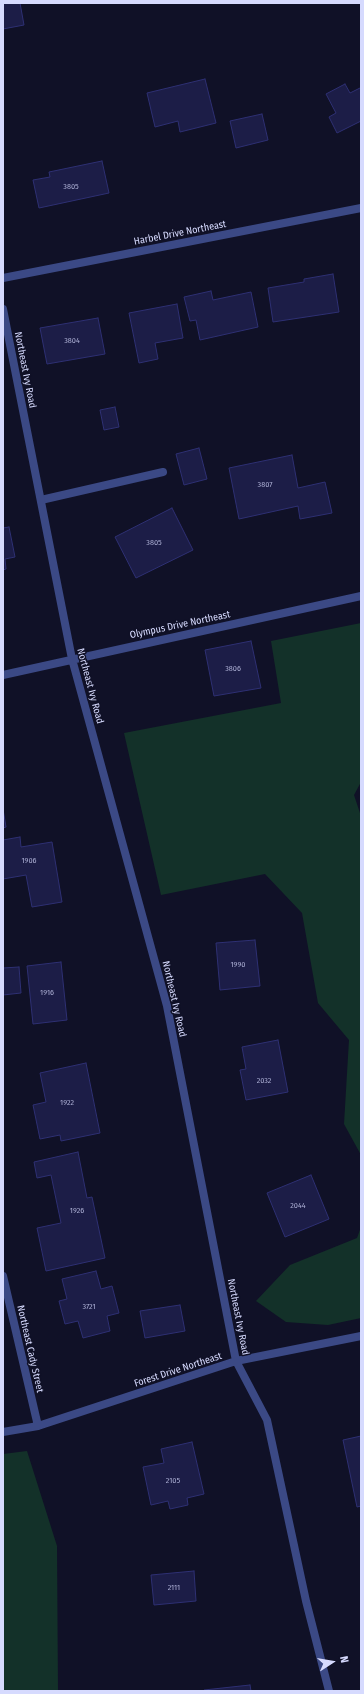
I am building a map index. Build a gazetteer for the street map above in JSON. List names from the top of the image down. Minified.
{"streets":{"street":["Harbel Drive Northeast","Northeast Ivy Road","Olympus Drive Northeast","Northeast Cady Street","Forest Drive Northeast"]},"crossings":[["Northeast Ivy Road","Olympus Drive Northeast"],["Northeast Ivy Road","Forest Drive Northeast"],["Northeast Cady Street","Forest Drive Northeast"]],"house_numbers":["3805","3804","3807","3805","3806","1906","1990","1916","2032","1922","2044","1926","3721","2105","2111"],"north":"right"}
